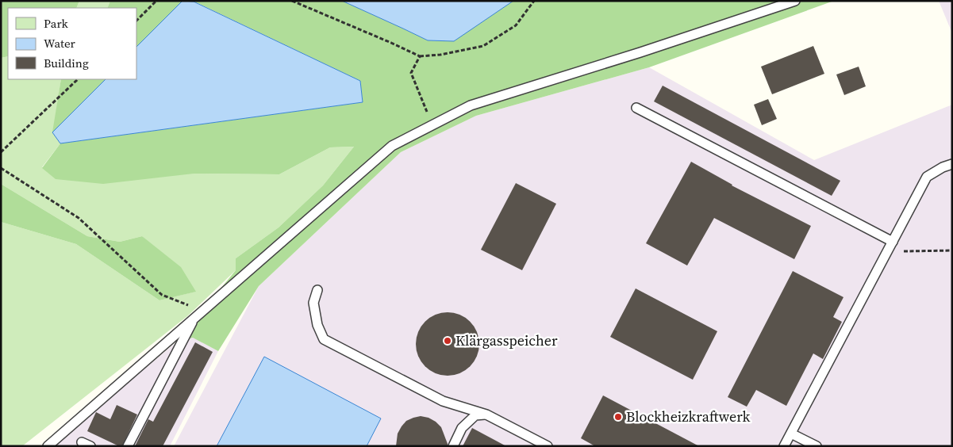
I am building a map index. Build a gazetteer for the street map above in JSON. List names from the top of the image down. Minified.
{"places":["Klärgasspeicher","Blockheizkraftwerk"],"legend":["Park","Water","Building"]}
